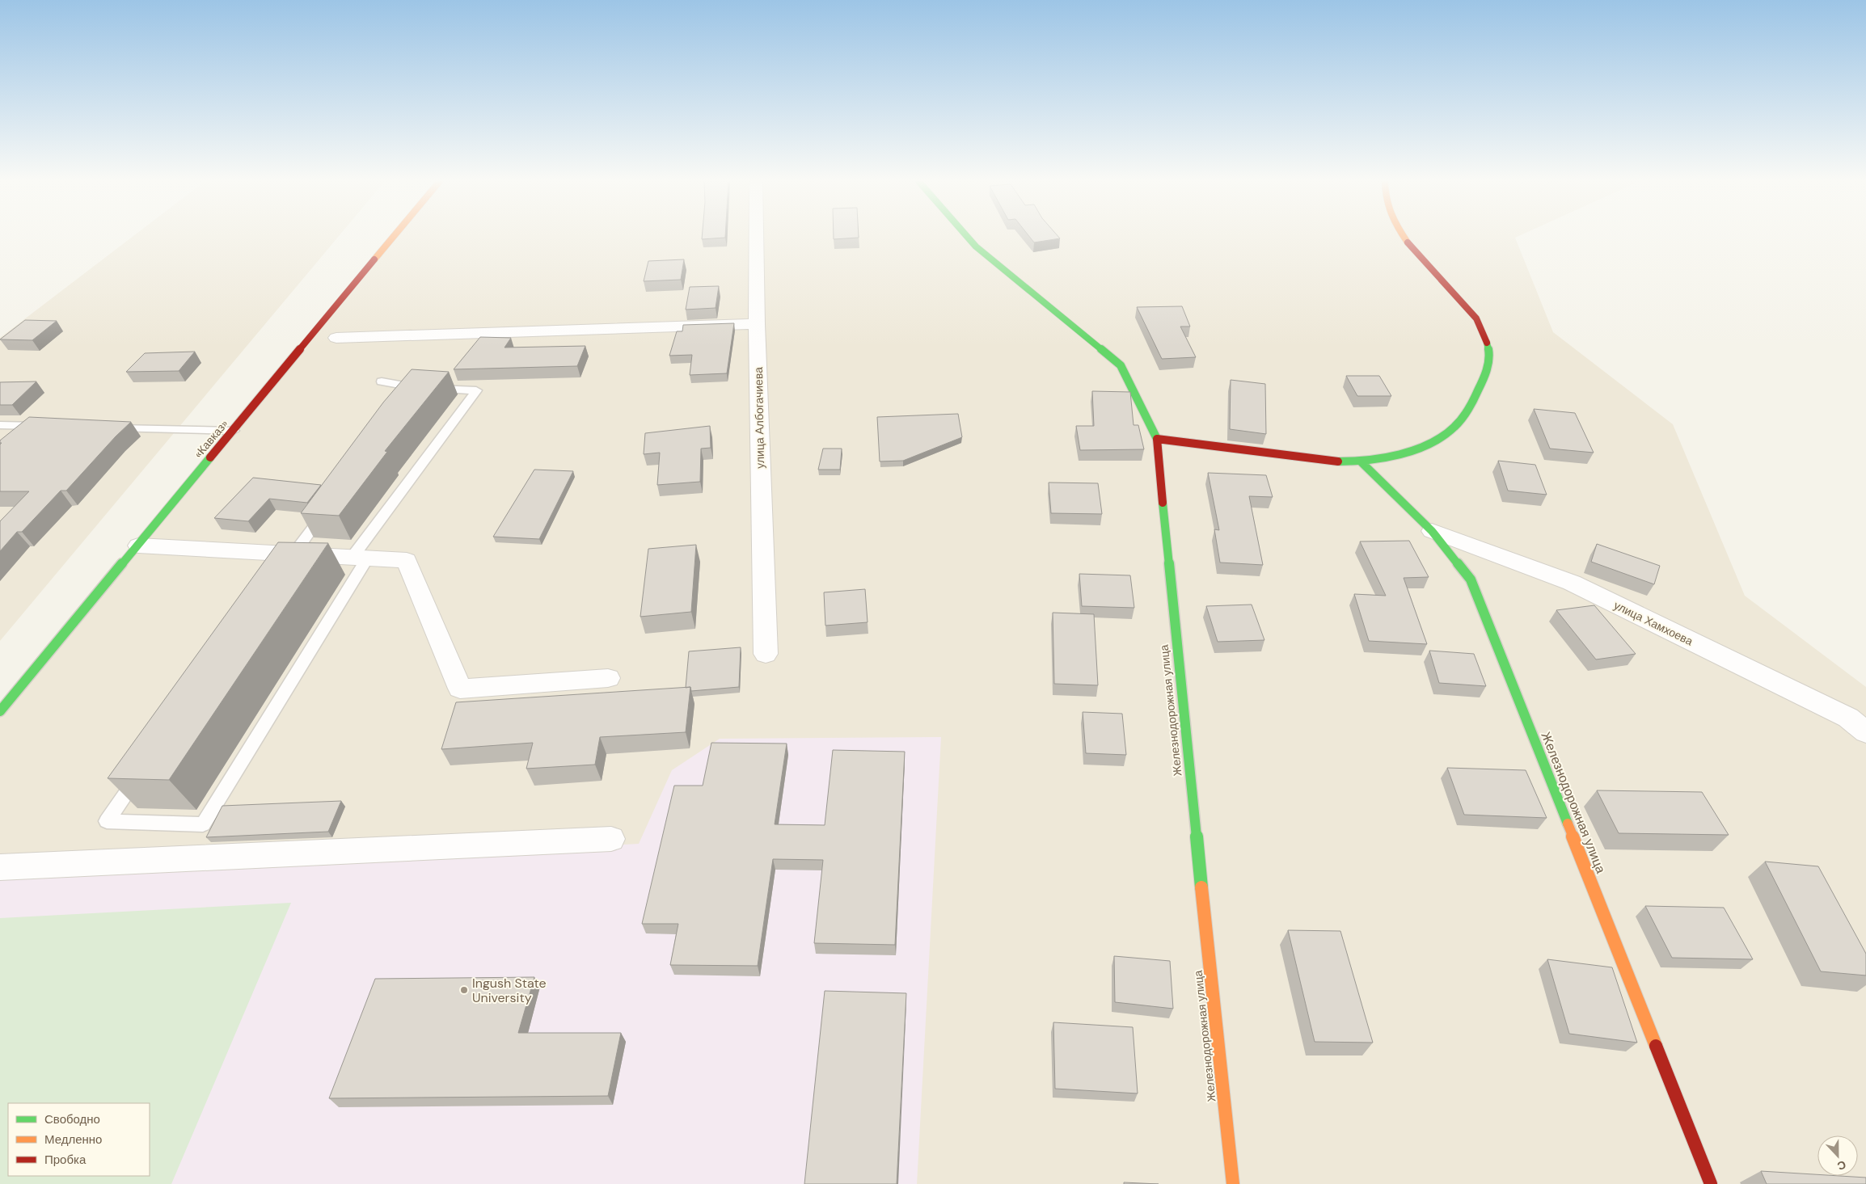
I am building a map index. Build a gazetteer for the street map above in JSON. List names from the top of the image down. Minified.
{"streets":{"main road":["«Кавказ»","Железнодорожная улица"],"street":["улица Албогачиева","улица Хамхоева"]},"crossings":[["улица Хамхоева","Железнодорожная улица"]],"places":["Ingush State University"],"legend":["Свободно","Медленно","Пробка"],"north":"bottom"}
